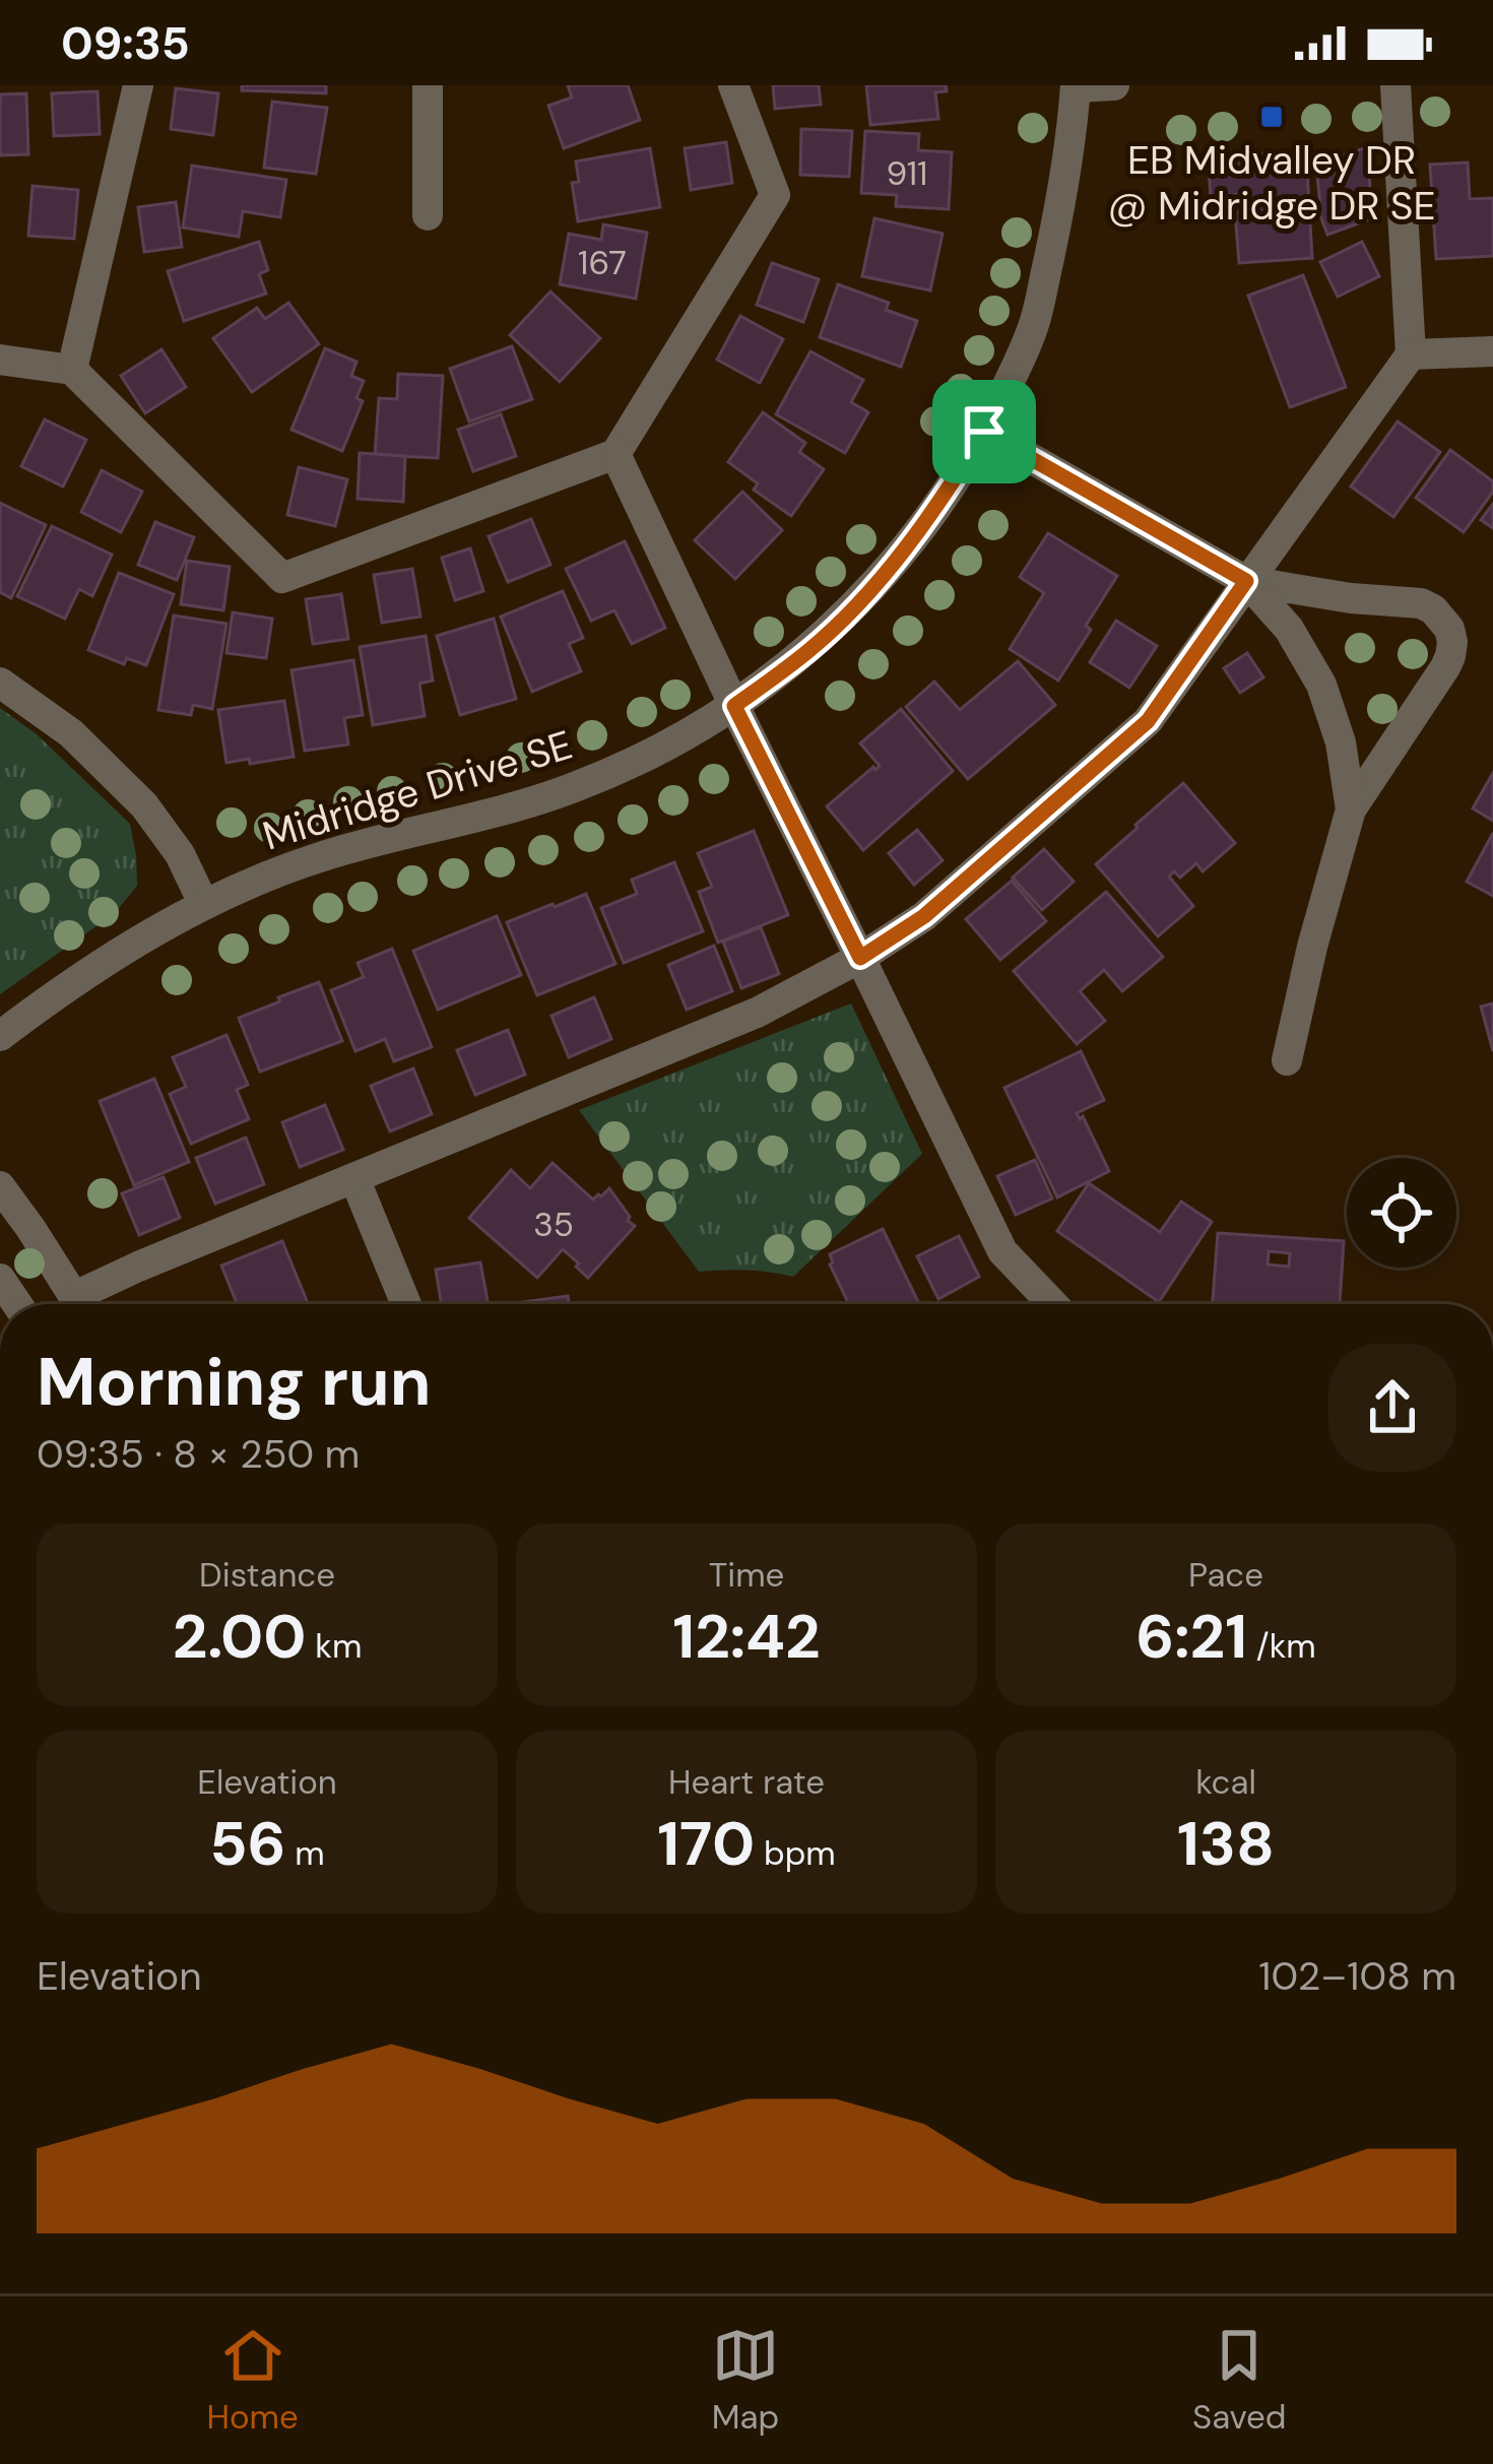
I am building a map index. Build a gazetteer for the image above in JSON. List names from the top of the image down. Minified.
{"streets":{"street":["Midridge Drive SE"]},"places":{"transit":["EB Midvalley DR @ Midridge DR SE"]},"house_numbers":["911","167","35"],"page":{"status":"09:35","heading":["Morning run","09:35 · 8 × 250 m"],"stats":[["Distance","2.00 km"],["Time","12:42"],["Pace","6:21 /km"],["Elevation","56 m"],["Heart rate","170 bpm"],["kcal","138"]],"chart":["Elevation","102–108 m"],"tabs":["Home","Map","Saved"]}}
